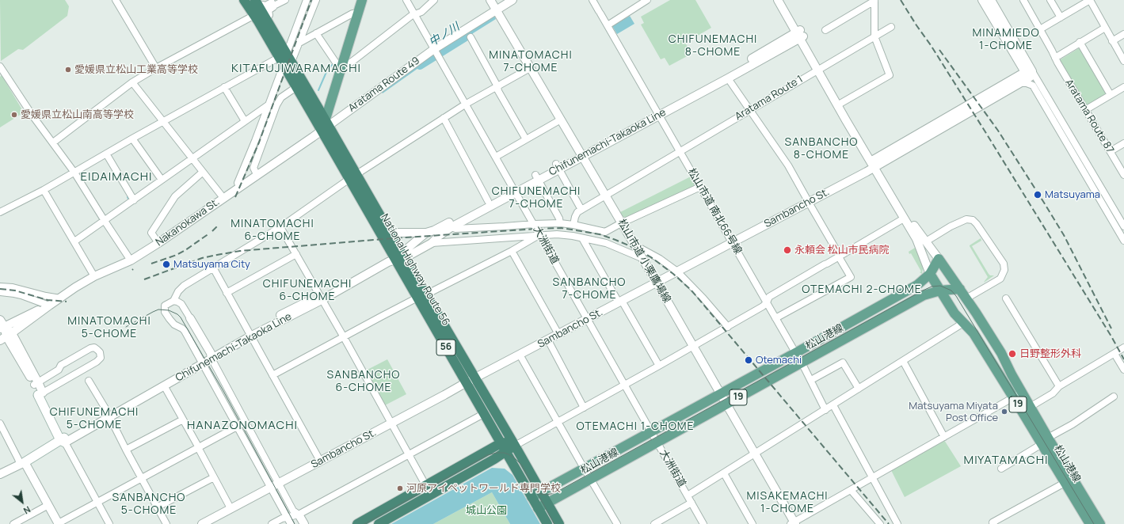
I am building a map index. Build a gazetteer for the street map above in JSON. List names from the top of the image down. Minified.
{"streets":{"highway":["National Highway Route 56","56"],"main road":["松山港線","19"],"street":["Aratama Route 49","Aratama Route 1","Aratama Route 87","Chifunemachi-Takaoka Line","Sambancho St.","松山市道 南北66号線","Nakanokawa St.","大洲街道","松山市道 小栗鷹場線"]},"crossings":[["Aratama Route 49","Nakanokawa St."],["Aratama Route 49","大洲街道"],["Aratama Route 49","松山市道 小栗鷹場線"],["Aratama Route 49","National Highway Route 56"],["Aratama Route 1","松山市道 南北66号線"],["Aratama Route 1","松山市道 小栗鷹場線"],["Chifunemachi-Takaoka Line","松山市道 南北66号線"],["Chifunemachi-Takaoka Line","大洲街道"],["Chifunemachi-Takaoka Line","松山市道 小栗鷹場線"],["Chifunemachi-Takaoka Line","National Highway Route 56"],["Sambancho St.","松山市道 南北66号線"],["Sambancho St.","大洲街道"],["Sambancho St.","松山市道 小栗鷹場線"],["Sambancho St.","National Highway Route 56"],["松山市道 南北66号線","松山港線"],["Nakanokawa St.","National Highway Route 56"],["大洲街道","松山港線"],["松山市道 小栗鷹場線","松山港線"],["National Highway Route 56","松山港線"],["National Highway Route 56","56"]],"districts":["MINAMIEDO 1-CHOME","CHIFUNEMACHI 8-CHOME","MINATOMACHI 7-CHOME","KITAFUJIWARAMACHI","SANBANCHO 8-CHOME","EIDAIMACHI","CHIFUNEMACHI 7-CHOME","MINATOMACHI 6-CHOME","SANBANCHO 7-CHOME","CHIFUNEMACHI 6-CHOME","OTEMACHI 2-CHOME","MINATOMACHI 5-CHOME","SANBANCHO 6-CHOME","CHIFUNEMACHI 5-CHOME","HANAZONOMACHI","OTEMACHI 1-CHOME","MIYATAMACHI","MISAKEMACHI 1-CHOME","SANBANCHO 5-CHOME"],"water":["中ノ川"],"parks":["城山公園"],"places":["愛媛県立松山工業高等学校","愛媛県立松山南高等学校","Matsuyama","永頼会 松山市民病院","Matsuyama City","日野整形外科","Otemachi","Matsuyama Miyata Post Office","河原アイペットワールド専門学校"],"north":"bottom right"}
